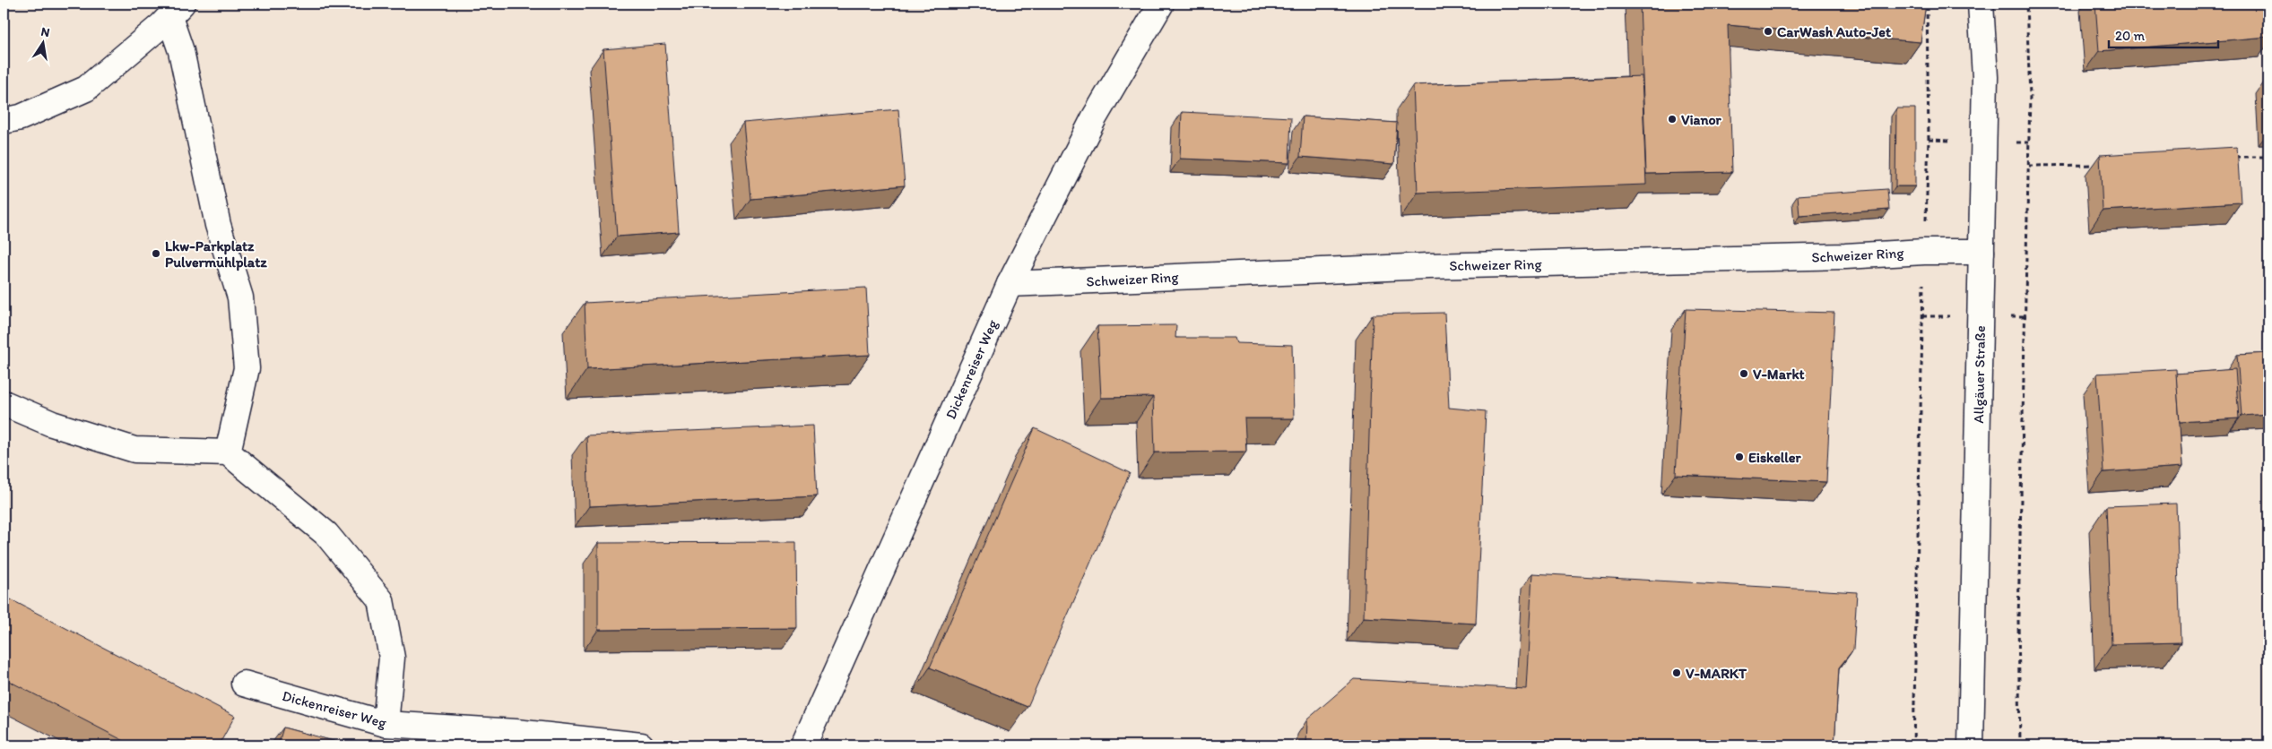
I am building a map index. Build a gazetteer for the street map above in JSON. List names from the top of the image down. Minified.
{"streets":{"street":["Schweizer Ring","Dickenreiser Weg","Allgäuer Straße"]},"crossings":[["Schweizer Ring","Dickenreiser Weg"],["Schweizer Ring","Allgäuer Straße"]],"places":["CarWash Auto-Jet","Vianor","Lkw-Parkplatz Pulvermühlplatz","V-Markt","Eiskeller","V-MARKT"],"scale_bar":"20 m","north":"top"}
